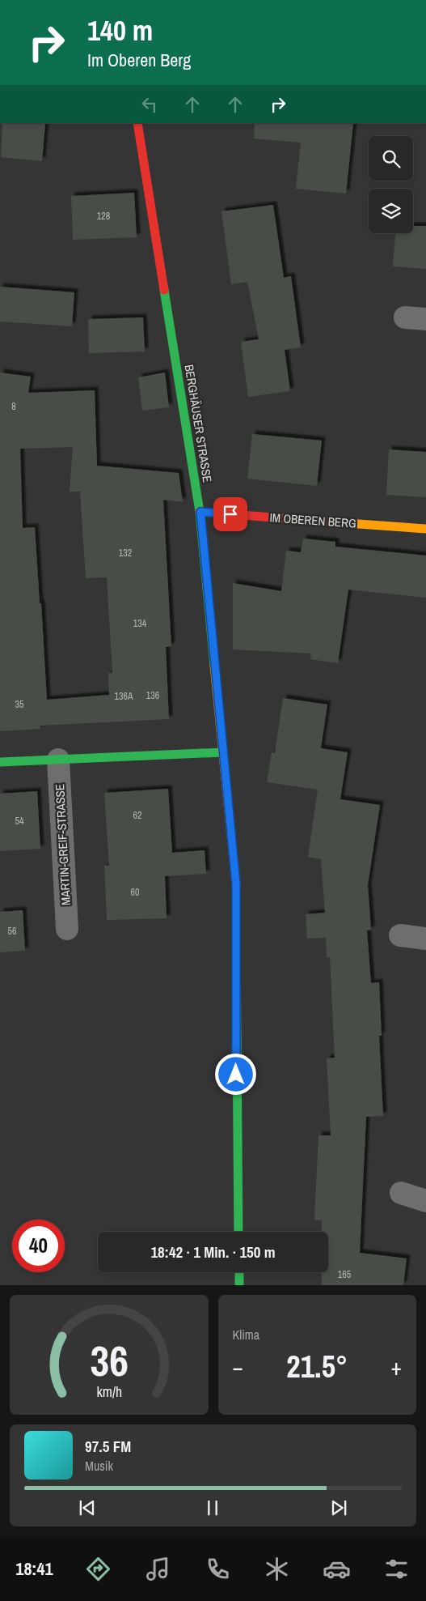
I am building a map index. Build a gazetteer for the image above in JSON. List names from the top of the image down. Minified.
{"streets":{"street":["BERGHÄUSER STRASSE","IM OBEREN BERG","MARTIN-GREIF-STRASSE"]},"crossings":[["BERGHÄUSER STRASSE","IM OBEREN BERG"]],"house_numbers":["128","8","132","134","136","136A","35","62","54","60","56","165"],"page":{"turn":["140 m","Im Oberen Berg"],"limit":"40","trip":"18:42 · 1 Min. · 150 m","tile":"Klima","heat":["−","21.5°","+"],"song":["97.5 FM","Musik"],"tabs":"18:41","gauge":["36","km/h"]}}
